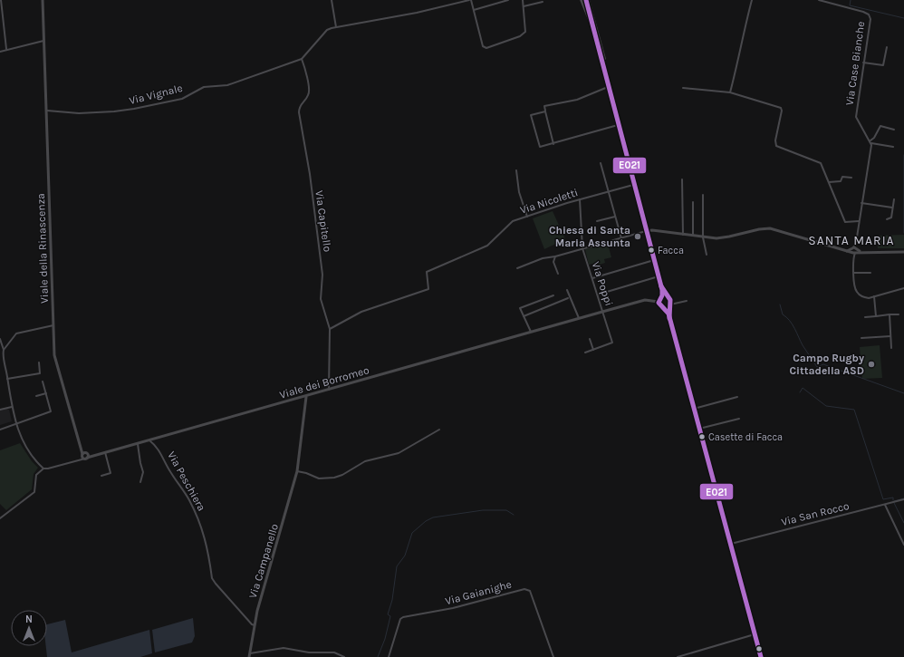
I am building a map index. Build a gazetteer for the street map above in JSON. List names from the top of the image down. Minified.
{"streets":{"main road":["Viale della Rinascenza","Viale dei Borromeo","Via Campanello"],"street":["Via Case Bianche","Via Vignale","Via Nicoletti","Via Capitello","Via Poppi","Via Peschiera","Via San Rocco","Via Gaianighe"]},"crossings":[["Via Vignale","Via Capitello"],["Via Vignale","Viale della Rinascenza"],["Via Nicoletti","Via Capitello"],["Via Nicoletti","Via Poppi"],["Via Capitello","Viale dei Borromeo"],["Viale della Rinascenza","Viale dei Borromeo"],["Viale dei Borromeo","Via Peschiera"],["Viale dei Borromeo","Via Campanello"],["Via Peschiera","Via Campanello"]],"districts":["SANTA MARIA"],"places":["Chiesa di Santa Maria Assunta","Facca","Campo Rugby Cittadella ASD","Casette di Facca"],"lines":["transit line E021"],"north":"top"}
